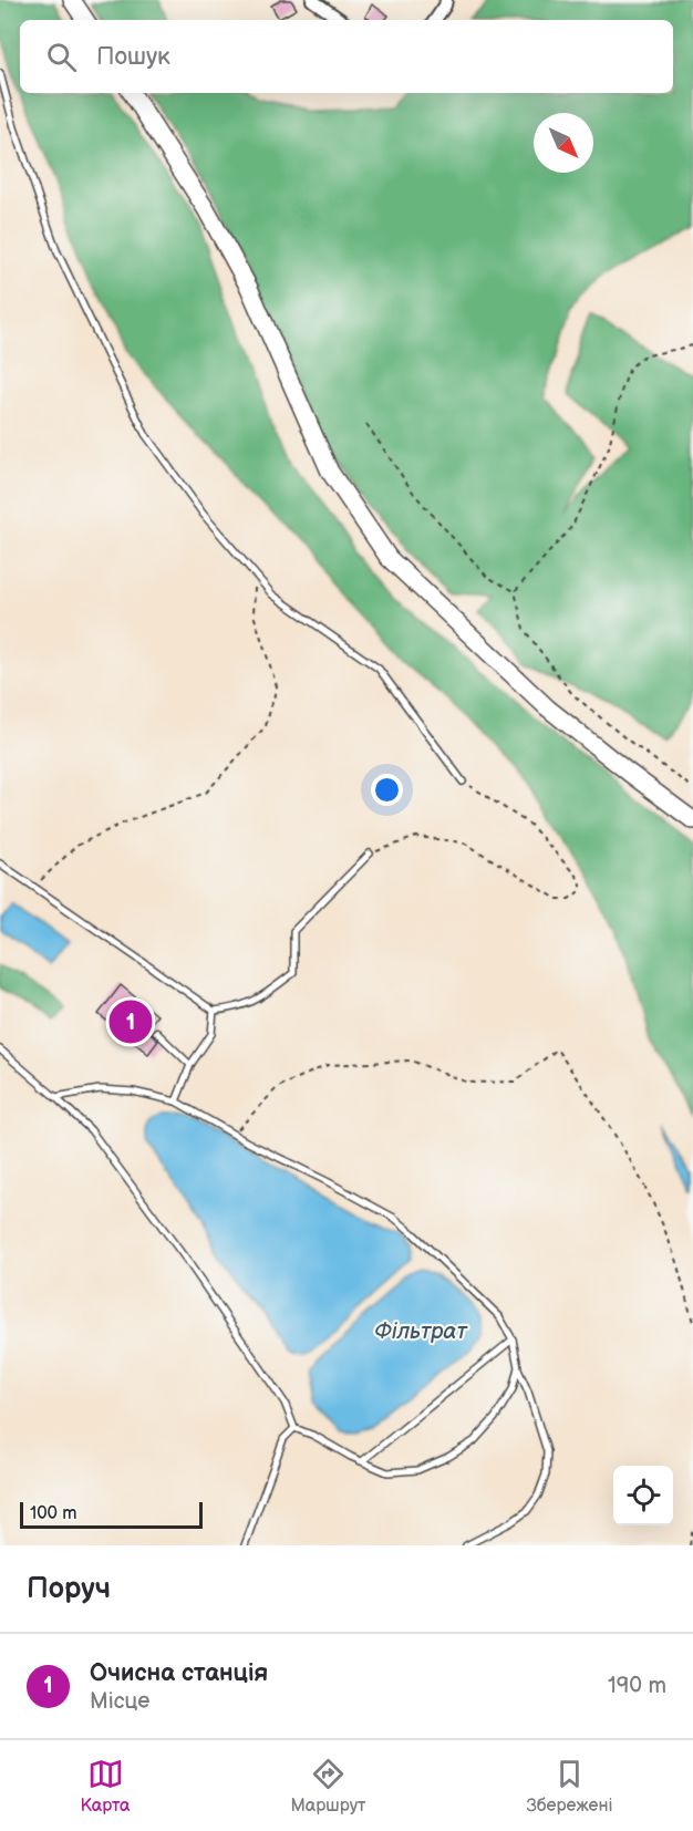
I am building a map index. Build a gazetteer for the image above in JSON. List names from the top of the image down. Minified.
{"water":["Фільтрат"],"scale_bar":"100 m","north":"bottom right","page":{"search":"Пошук","pins":"1","scale":"100 m","heading":"Поруч","list":[{"mark":"1","name":"Очисна станція","note":"Місце","value":"190 m"}],"nav":["Карта","Маршрут","Збережені"]}}
